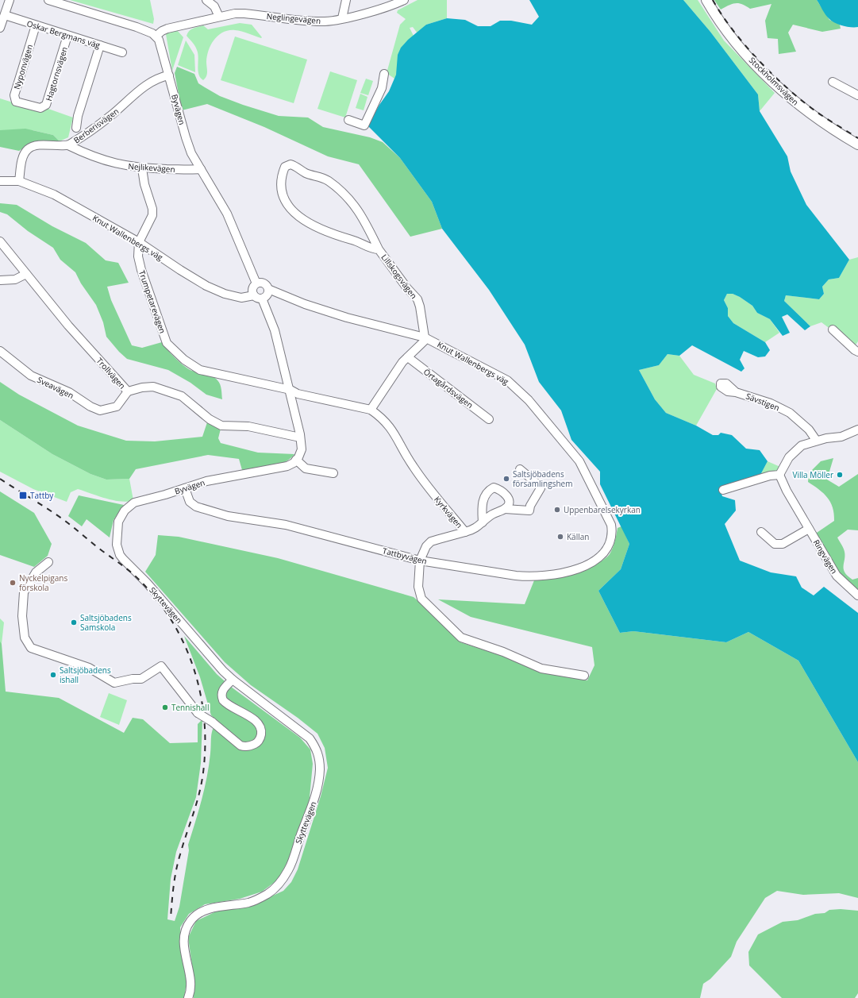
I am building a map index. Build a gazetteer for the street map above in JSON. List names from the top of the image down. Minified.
{"streets":{"main road":["Stockholmsvägen"],"street":["Neglingevägen","Oskar Bergmans väg","Nyponvägen","Hagtornsvägen","Byvägen","Berberisvägen","Nejlikevägen","Knut Wallenbergs väg","Lillskogsvägen","Trumpetarevägen","Trollvägen","Sveavägen","Örtagårdsvägen","Sävstigen","Kyrkvägen","Tattbyvägen","Ringvägen","Skyttevägen"]},"crossings":[["Neglingevägen","Byvägen"],["Oskar Bergmans väg","Nyponvägen"],["Oskar Bergmans väg","Hagtornsvägen"],["Nyponvägen","Hagtornsvägen"],["Byvägen","Berberisvägen"],["Byvägen","Nejlikevägen"],["Byvägen","Knut Wallenbergs väg"],["Byvägen","Tattbyvägen"],["Byvägen","Skyttevägen"],["Berberisvägen","Nejlikevägen"],["Berberisvägen","Knut Wallenbergs väg"],["Nejlikevägen","Trumpetarevägen"],["Knut Wallenbergs väg","Lillskogsvägen"],["Knut Wallenbergs väg","Trumpetarevägen"],["Knut Wallenbergs väg","Tattbyvägen"],["Trumpetarevägen","Kyrkvägen"],["Trollvägen","Sveavägen"],["Kyrkvägen","Tattbyvägen"]],"places":{"other":["Villa Möller","Saltsjöbadens församlingshem","Uppenbarelsekyrkan","Källan","Nyckelpigans förskola","Saltsjöbadens Samskola","Saltsjöbadens ishall","Tennishall"],"transit":["Tattby"]}}
